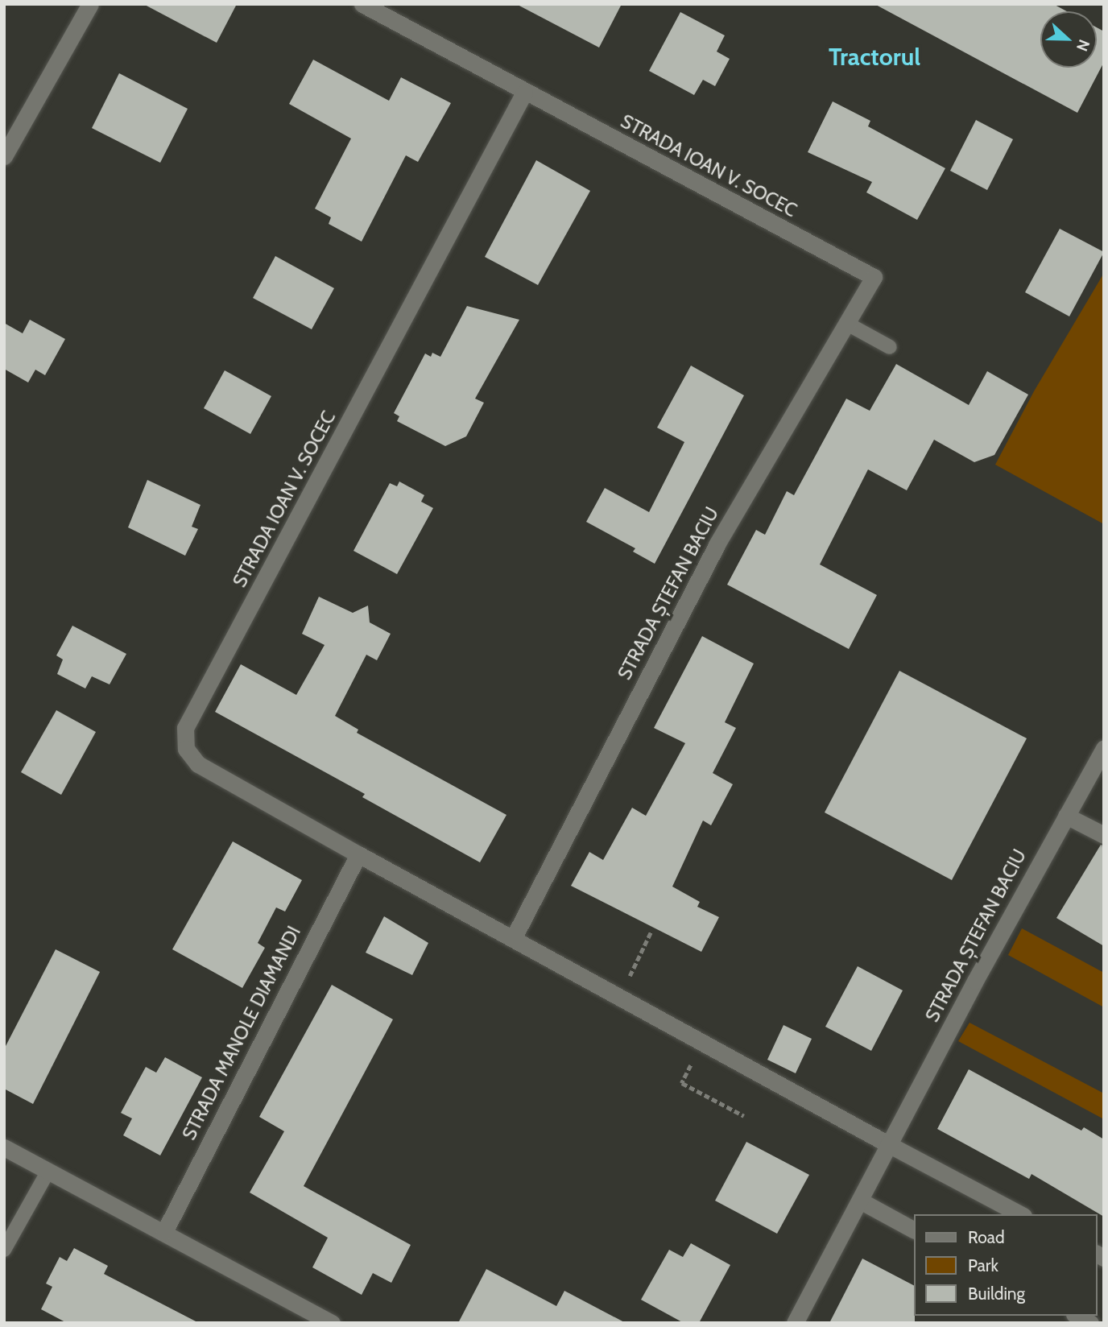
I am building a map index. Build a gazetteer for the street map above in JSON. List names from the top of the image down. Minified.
{"streets":{"street":["STRADA IOAN V. SOCEC","STRADA ȘTEFAN BACIU","STRADA MANOLE DIAMANDI"]},"crossings":[["STRADA IOAN V. SOCEC","STRADA ȘTEFAN BACIU"],["STRADA IOAN V. SOCEC","STRADA MANOLE DIAMANDI"]],"districts":["Tractorul"],"legend":["Road","Park","Building"],"north":"right"}
